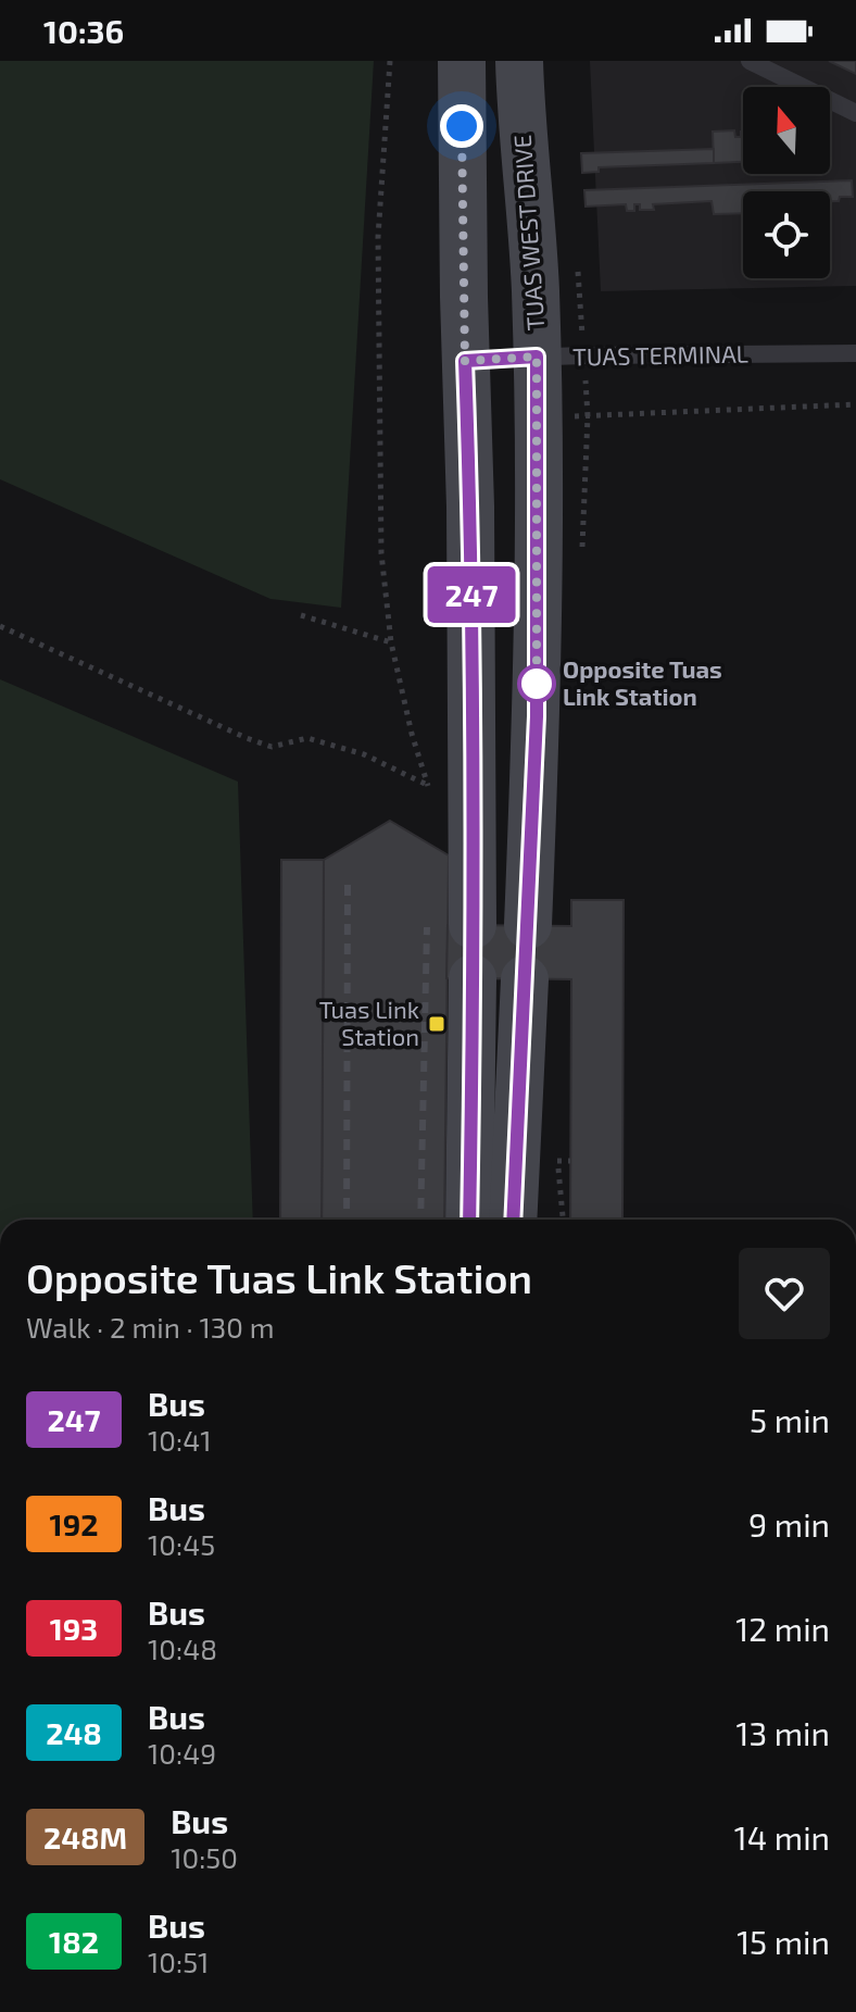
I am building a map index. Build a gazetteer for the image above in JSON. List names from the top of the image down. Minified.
{"streets":{"main road":["TUAS WEST DRIVE"],"lane":["TUAS TERMINAL"]},"crossings":[["TUAS WEST DRIVE","TUAS TERMINAL"]],"places":{"other":["Opposite Tuas Link Station"],"transit":["Tuas Link Station"]},"lines":["bus line 247"],"north":"top","page":{"status":"10:36","on_map":"247","heading":["Opposite Tuas Link Station","Walk · 2 min · 130 m"],"list":[{"mark":"247","name":"Bus","note":"10:41","value":"5 min"},{"mark":"192","name":"Bus","note":"10:45","value":"9 min"},{"mark":"193","name":"Bus","note":"10:48","value":"12 min"},{"mark":"248","name":"Bus","note":"10:49","value":"13 min"},{"mark":"248M","name":"Bus","note":"10:50","value":"14 min"},{"mark":"182","name":"Bus","note":"10:51","value":"15 min"}]}}
